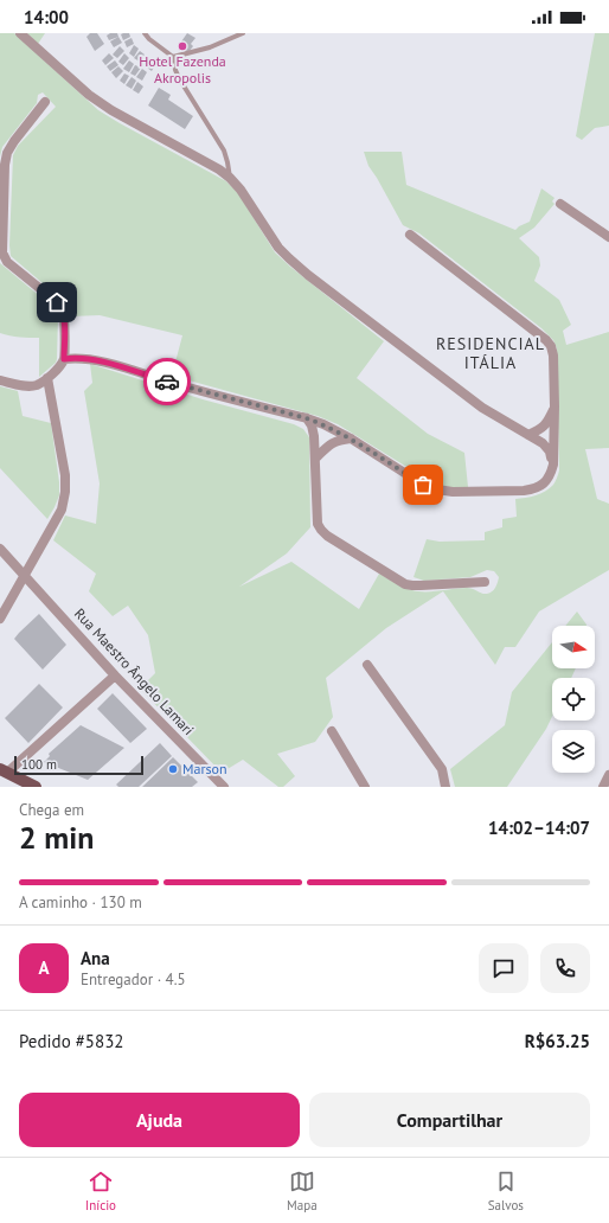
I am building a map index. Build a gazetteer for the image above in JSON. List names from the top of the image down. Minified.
{"streets":{"street":["Rua Maestro Ângelo Lamari"]},"districts":["RESIDENCIAL ITÁLIA"],"places":["Hotel Fazenda Akropolis","Marson"],"scale_bar":"100 m","north":"right","page":{"status":"14:00","scale":"100 m","heading":["2 min","Chega em","14:02–14:07"],"panel":["Ana","Entregador · 4.5","Pedido #5832","R$63.25"],"bar":"A caminho · 130 m","round":"A","buttons":["Ajuda","Compartilhar"],"tabs":["Início","Mapa","Salvos"]}}
